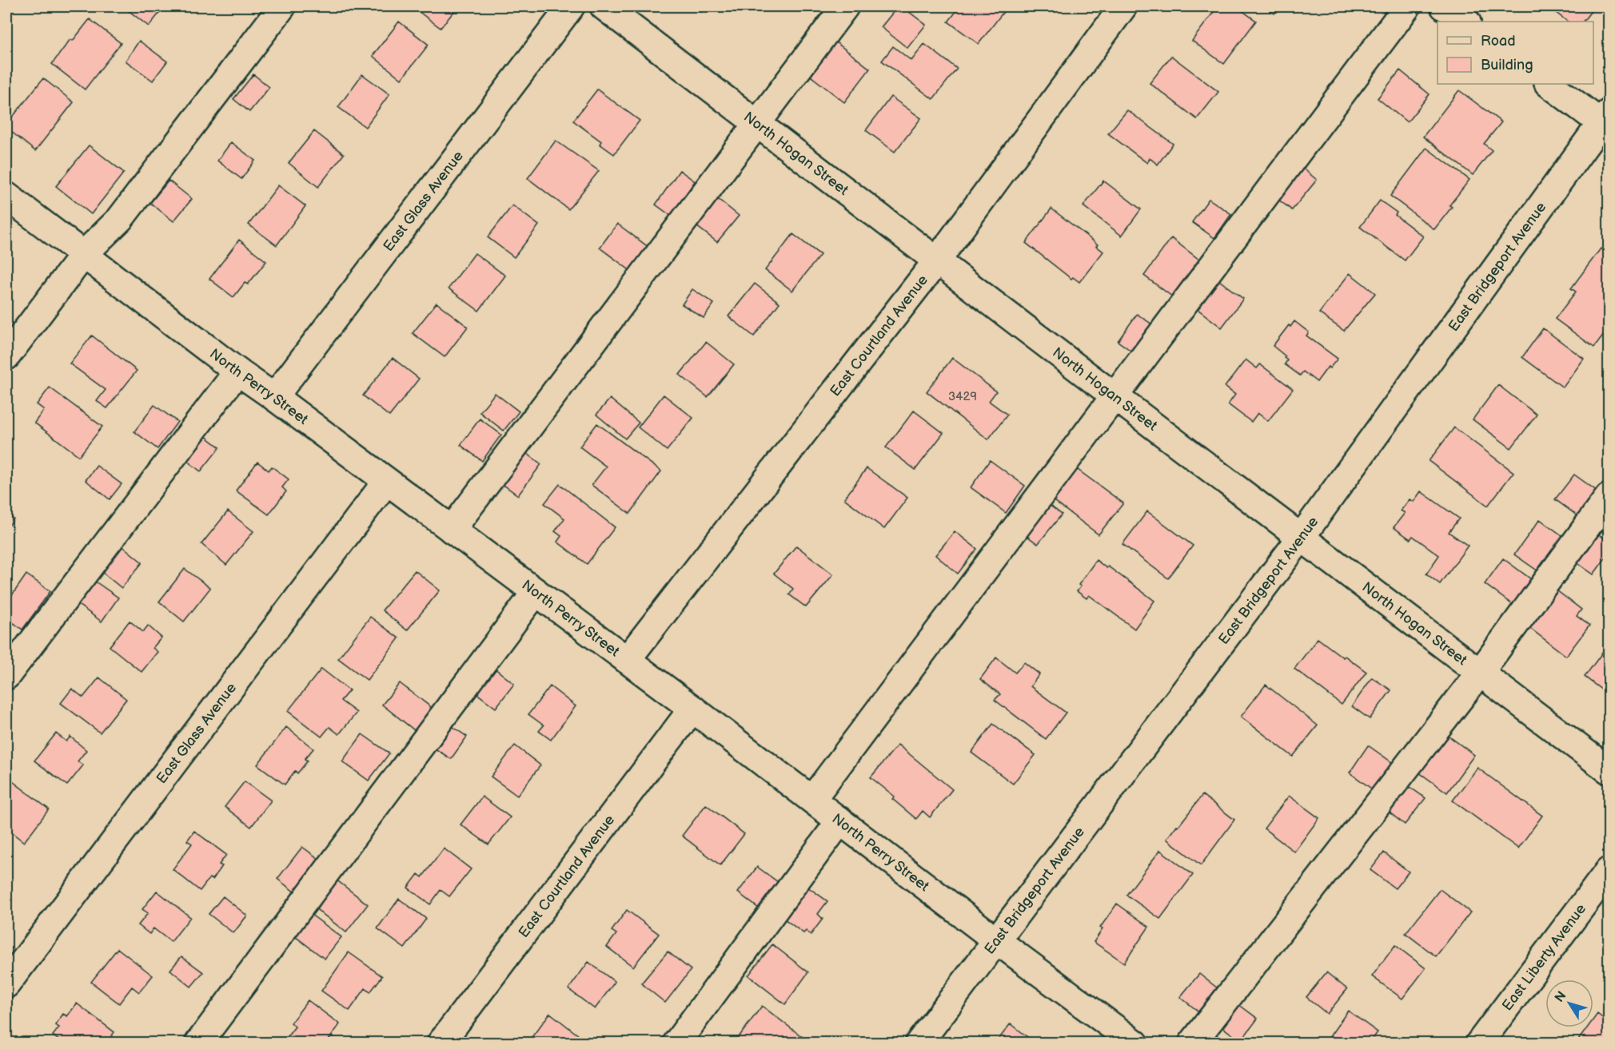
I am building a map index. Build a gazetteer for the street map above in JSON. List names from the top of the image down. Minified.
{"streets":{"street":["North Hogan Street","East Glass Avenue","East Bridgeport Avenue","East Courtland Avenue","North Perry Street","East Liberty Avenue"]},"crossings":[["North Hogan Street","East Bridgeport Avenue"],["North Hogan Street","East Courtland Avenue"],["East Glass Avenue","North Perry Street"],["East Bridgeport Avenue","North Perry Street"],["East Courtland Avenue","North Perry Street"]],"house_numbers":["3429"],"legend":["Road","Building"],"north":"top left"}
